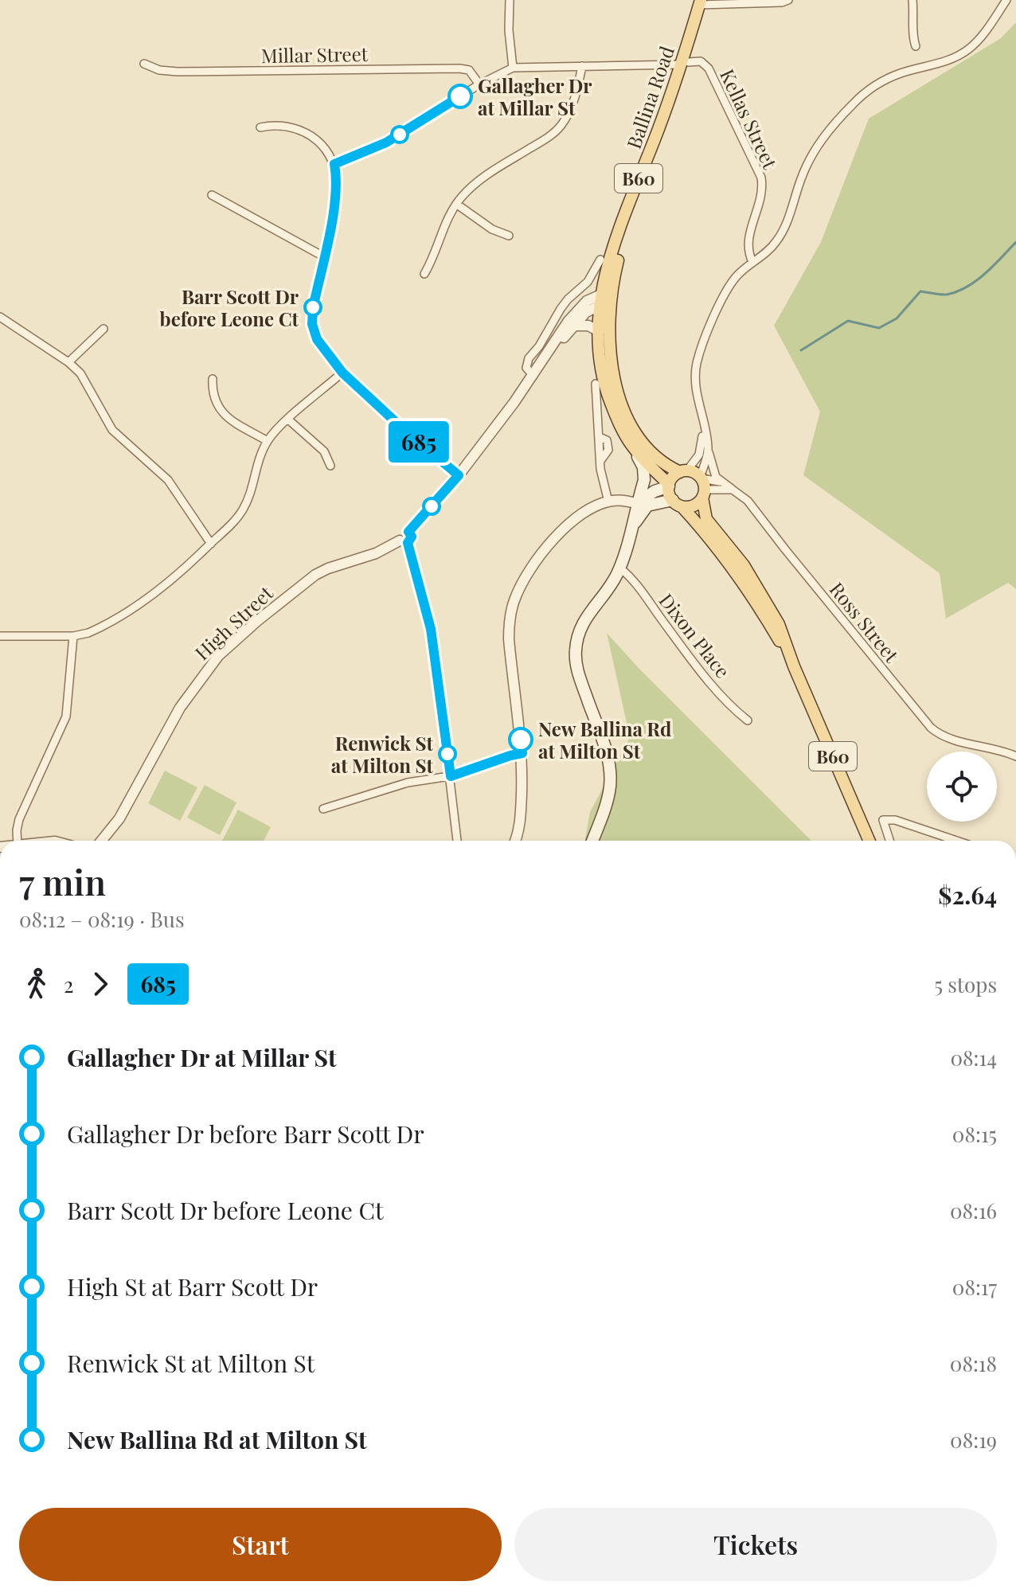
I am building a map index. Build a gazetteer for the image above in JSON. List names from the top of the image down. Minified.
{"streets":{"main road":["Ballina Road","B60"],"street":["Millar Street","Kellas Street","Ross Street","High Street","Dixon Place"]},"crossings":[["Ballina Road","Kellas Street"],["Ballina Road","B60"]],"places":["Gallagher Dr at Millar St","Barr Scott Dr before Leone Ct","New Ballina Rd at Milton St","Renwick St at Milton St"],"lines":["bus line 685"],"page":{"on_map":"685","heading":["7 min","08:12 – 08:19 · Bus","$2.64"],"legs":["2","685","5 stops"],"list":[{"name":"Gallagher Dr at Millar St","value":"08:14"},{"name":"Gallagher Dr before Barr Scott Dr","value":"08:15"},{"name":"Barr Scott Dr before Leone Ct","value":"08:16"},{"name":"High St at Barr Scott Dr","value":"08:17"},{"name":"Renwick St at Milton St","value":"08:18"},{"name":"New Ballina Rd at Milton St","value":"08:19"}],"buttons":["Start","Tickets"]}}
